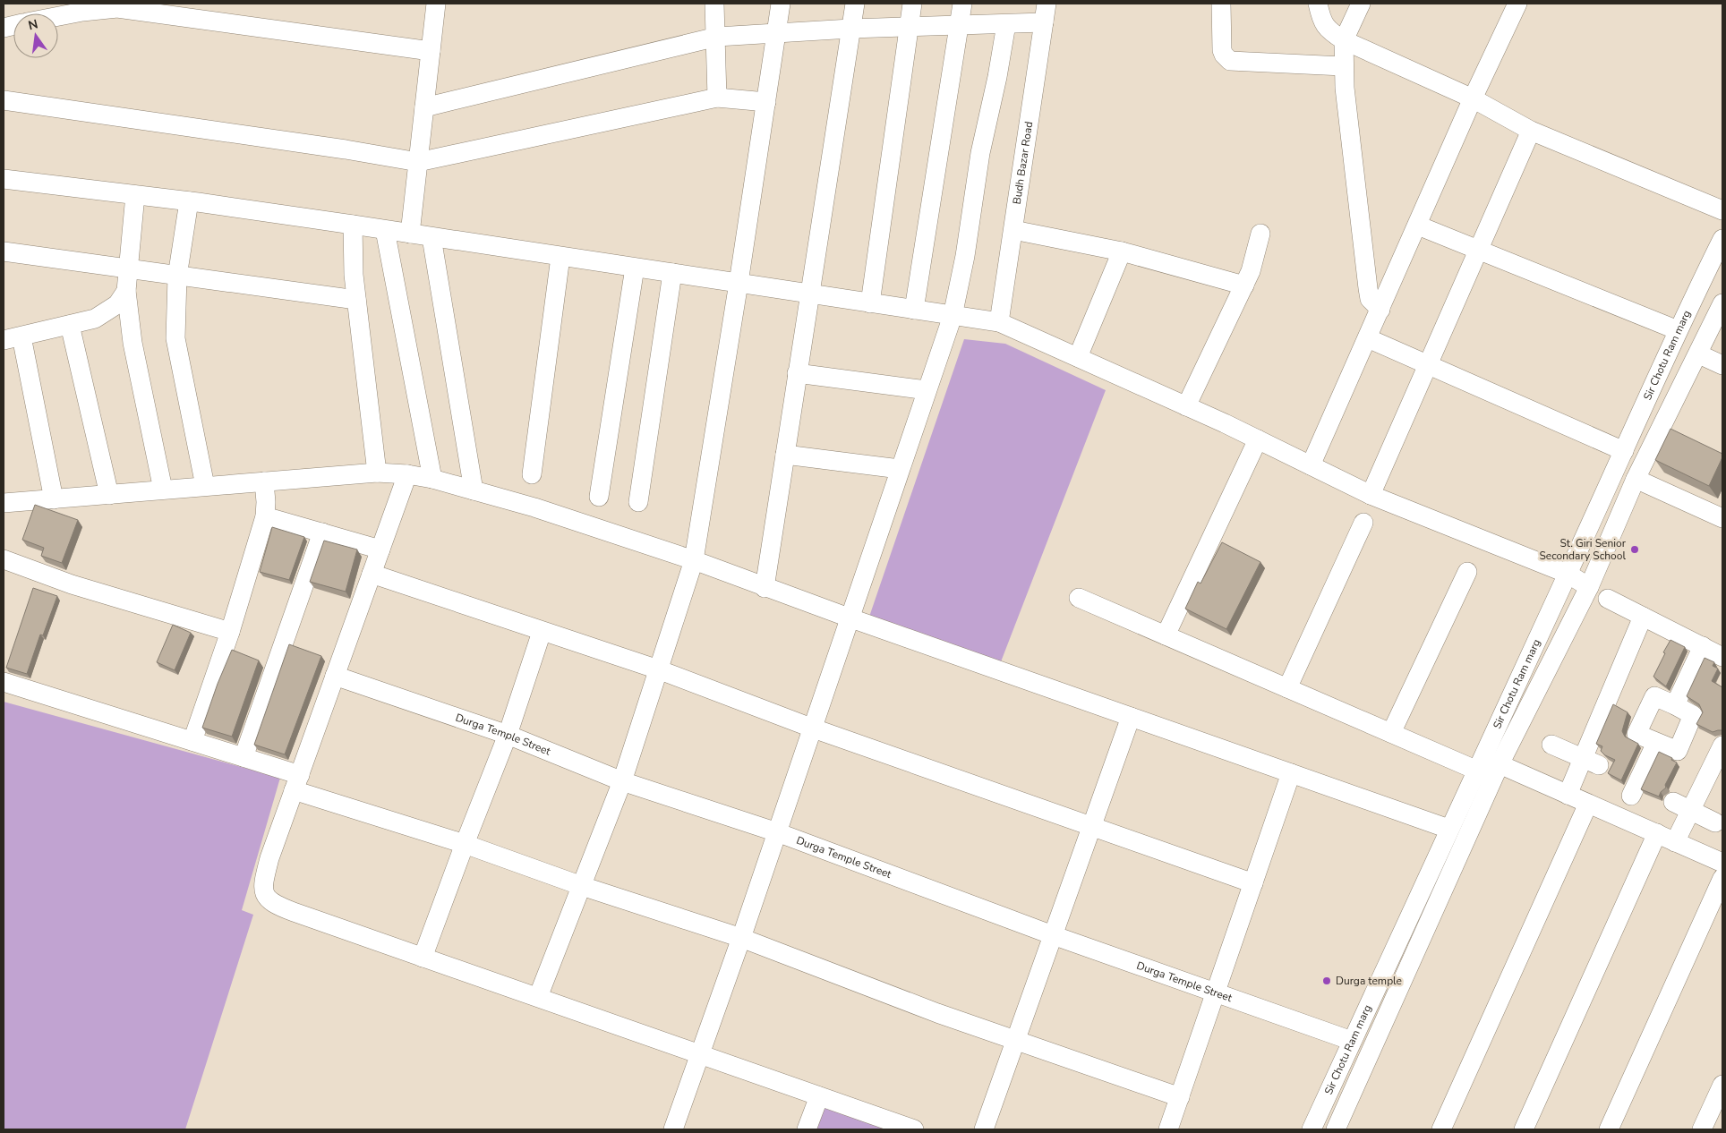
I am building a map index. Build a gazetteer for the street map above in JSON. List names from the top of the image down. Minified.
{"streets":{"street":["Budh Bazar Road","Sir Chotu Ram marg","Durga Temple Street"]},"crossings":[["Sir Chotu Ram marg","Durga Temple Street"]],"places":["St. Giri Senior Secondary School","Durga temple"],"north":"top"}
